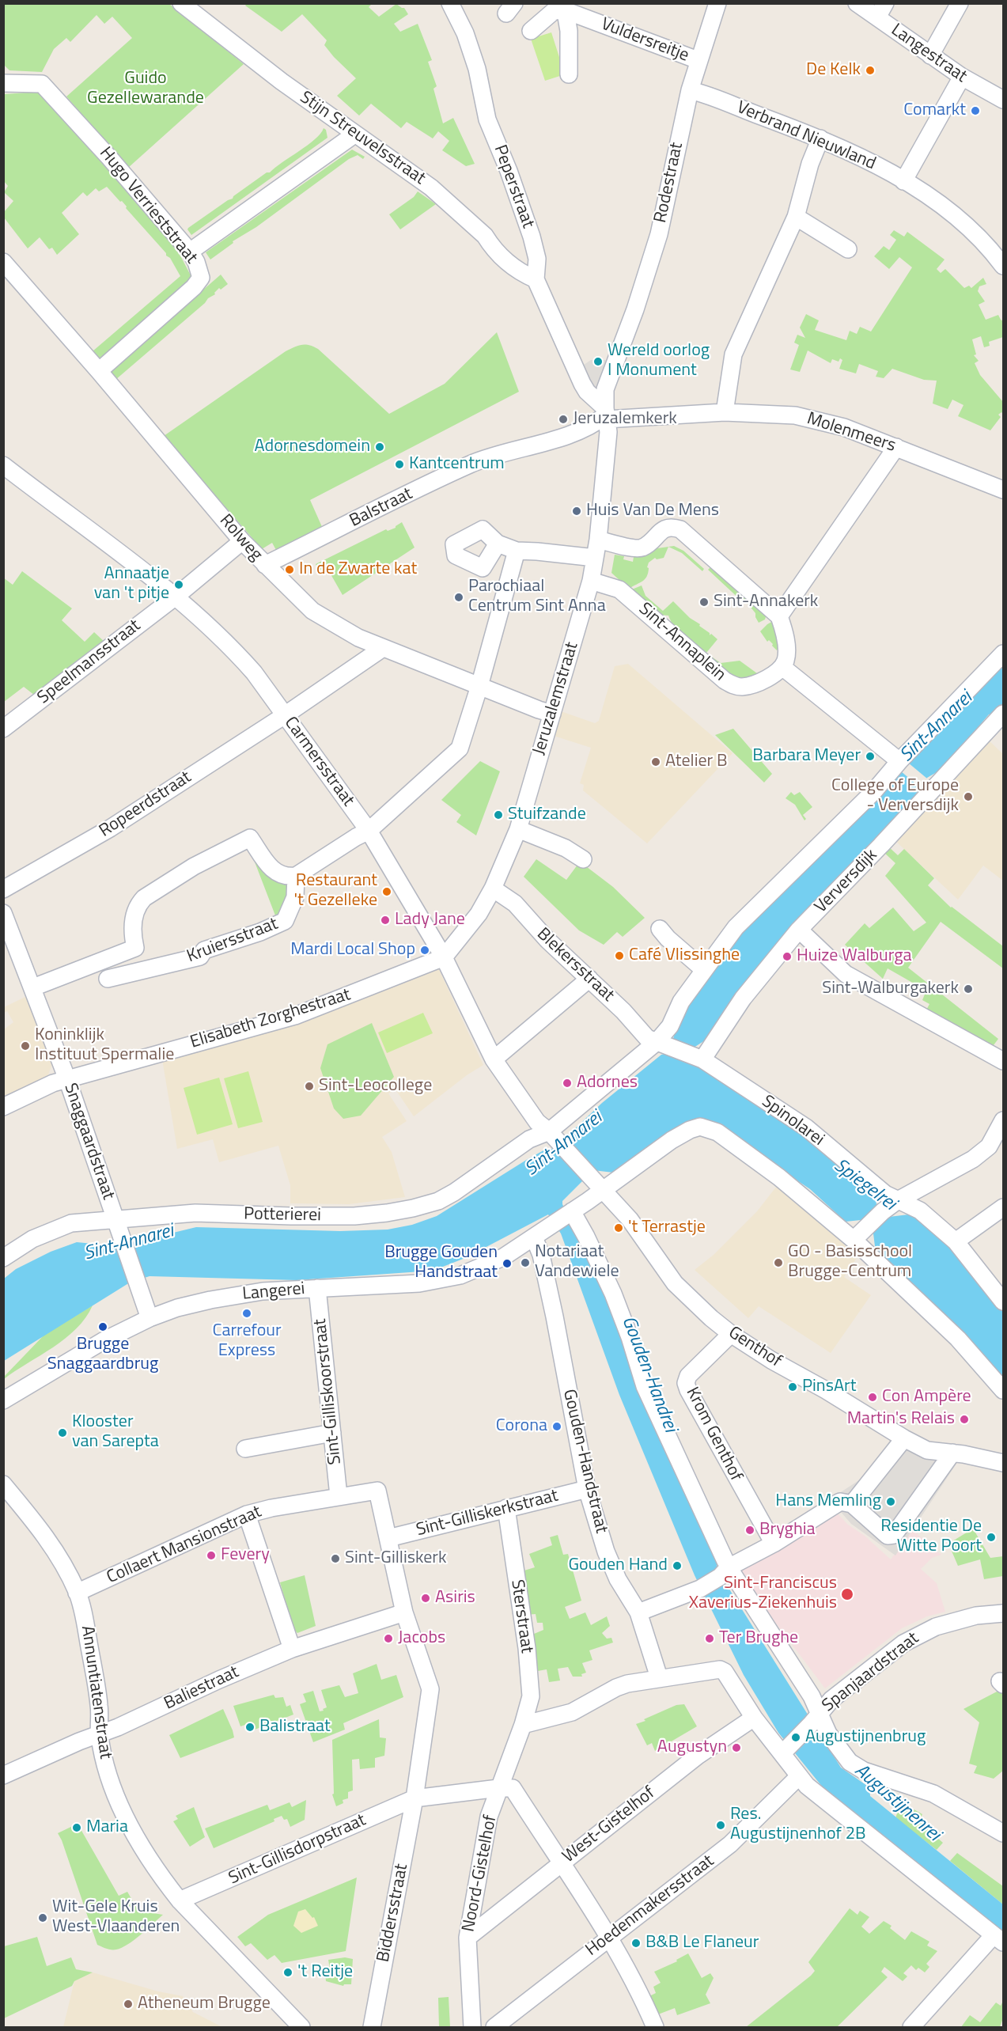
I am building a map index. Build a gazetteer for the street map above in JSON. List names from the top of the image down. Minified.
{"streets":{"street":["Vuldersreitje","Langestraat","Verbrand Nieuwland","Stijn Streuvelsstraat","Rodestraat","Peperstraat","Hugo Verrieststraat","Molenmeers","Balstraat","Rolweg","Sint-Annaplein","Speelmansstraat","Jeruzalemstraat","Carmersstraat","Ropeerdstraat","Verversdijk","Kruiersstraat","Blekersstraat","Elisabeth Zorghestraat","Spinolarei","Snaggaardstraat","Potterierei","Langerei","Genthof","Sint-Gilliskoorstraat","Krom Genthof","Gouden-Handstraat","Sint-Gilliskerkstraat","Collaert Mansionstraat","Sterstraat","Spanjaardstraat","Baliestraat","Annuntiatenstraat","West-Gistelhof","Sint-Gillisdorpstraat","Noord-Gistelhof","Hoedenmakersstraat","Biddersstraat"]},"crossings":[["Vuldersreitje","Rodestraat"],["Verbrand Nieuwland","Rodestraat"],["Stijn Streuvelsstraat","Peperstraat"],["Rodestraat","Peperstraat"],["Rodestraat","Molenmeers"],["Rodestraat","Balstraat"],["Rodestraat","Jeruzalemstraat"],["Peperstraat","Molenmeers"],["Peperstraat","Balstraat"],["Peperstraat","Jeruzalemstraat"],["Hugo Verrieststraat","Rolweg"],["Molenmeers","Balstraat"],["Molenmeers","Jeruzalemstraat"],["Balstraat","Rolweg"],["Balstraat","Jeruzalemstraat"],["Rolweg","Speelmansstraat"],["Rolweg","Jeruzalemstraat"],["Rolweg","Ropeerdstraat"],["Sint-Annaplein","Jeruzalemstraat"],["Speelmansstraat","Carmersstraat"],["Jeruzalemstraat","Carmersstraat"],["Jeruzalemstraat","Blekersstraat"],["Jeruzalemstraat","Elisabeth Zorghestraat"],["Carmersstraat","Ropeerdstraat"],["Carmersstraat","Elisabeth Zorghestraat"],["Carmersstraat","Potterierei"],["Carmersstraat","Genthof"],["Verversdijk","Blekersstraat"],["Verversdijk","Spinolarei"],["Blekersstraat","Spinolarei"],["Elisabeth Zorghestraat","Snaggaardstraat"],["Snaggaardstraat","Potterierei"],["Snaggaardstraat","Langerei"],["Langerei","Sint-Gilliskoorstraat"],["Langerei","Gouden-Handstraat"],["Genthof","Krom Genthof"],["Sint-Gilliskoorstraat","Collaert Mansionstraat"],["Gouden-Handstraat","Sint-Gilliskerkstraat"],["Sint-Gilliskerkstraat","Sterstraat"],["Sint-Gilliskerkstraat","Biddersstraat"],["Collaert Mansionstraat","Annuntiatenstraat"],["Collaert Mansionstraat","Biddersstraat"],["Sterstraat","Noord-Gistelhof"],["Baliestraat","Annuntiatenstraat"],["Baliestraat","Biddersstraat"],["Annuntiatenstraat","Sint-Gillisdorpstraat"],["West-Gistelhof","Noord-Gistelhof"],["Sint-Gillisdorpstraat","Noord-Gistelhof"],["Sint-Gillisdorpstraat","Biddersstraat"]],"water":["Sint-Annarei","Spiegelrei","Gouden-Handrei","Augustijnenrei"],"parks":["Guido Gezellewarande"],"places":["De Kelk","Comarkt","Wereld oorlog I Monument","Jeruzalemkerk","Adornesdomein","Kantcentrum","Huis Van De Mens","In de Zwarte kat","Annaatje van 't pitje","Parochiaal Centrum Sint Anna","Sint-Annakerk","Barbara Meyer","Atelier B","College of Europe - Verversdijk","Stuifzande","Restaurant 't Gezelleke","Lady Jane","Mardi Local Shop","Café Vlissinghe","Huize Walburga","Sint-Walburgakerk","Koninklijk Instituut Spermalie","Adornes","Sint-Leocollege","'t Terrastje","Notariaat Vandewiele","GO - Basisschool Brugge-Centrum","Brugge Gouden Handstraat","Carrefour Express","Brugge Snaggaardbrug","PinsArt","Con Ampère","Martin's Relais","Corona","Klooster van Sarepta","Hans Memling","Bryghia","Residentie De Witte Poort","Fevery","Sint-Gilliskerk","Gouden Hand","Sint-Franciscus Xaverius-Ziekenhuis","Asiris","Jacobs","Ter Brughe","Balistraat","Augustijnenbrug","Augustyn","Res. Augustijnenhof 2B","Maria","Wit-Gele Kruis West-Vlaanderen","B&B Le Flaneur","'t Reitje","Atheneum Brugge"]}
